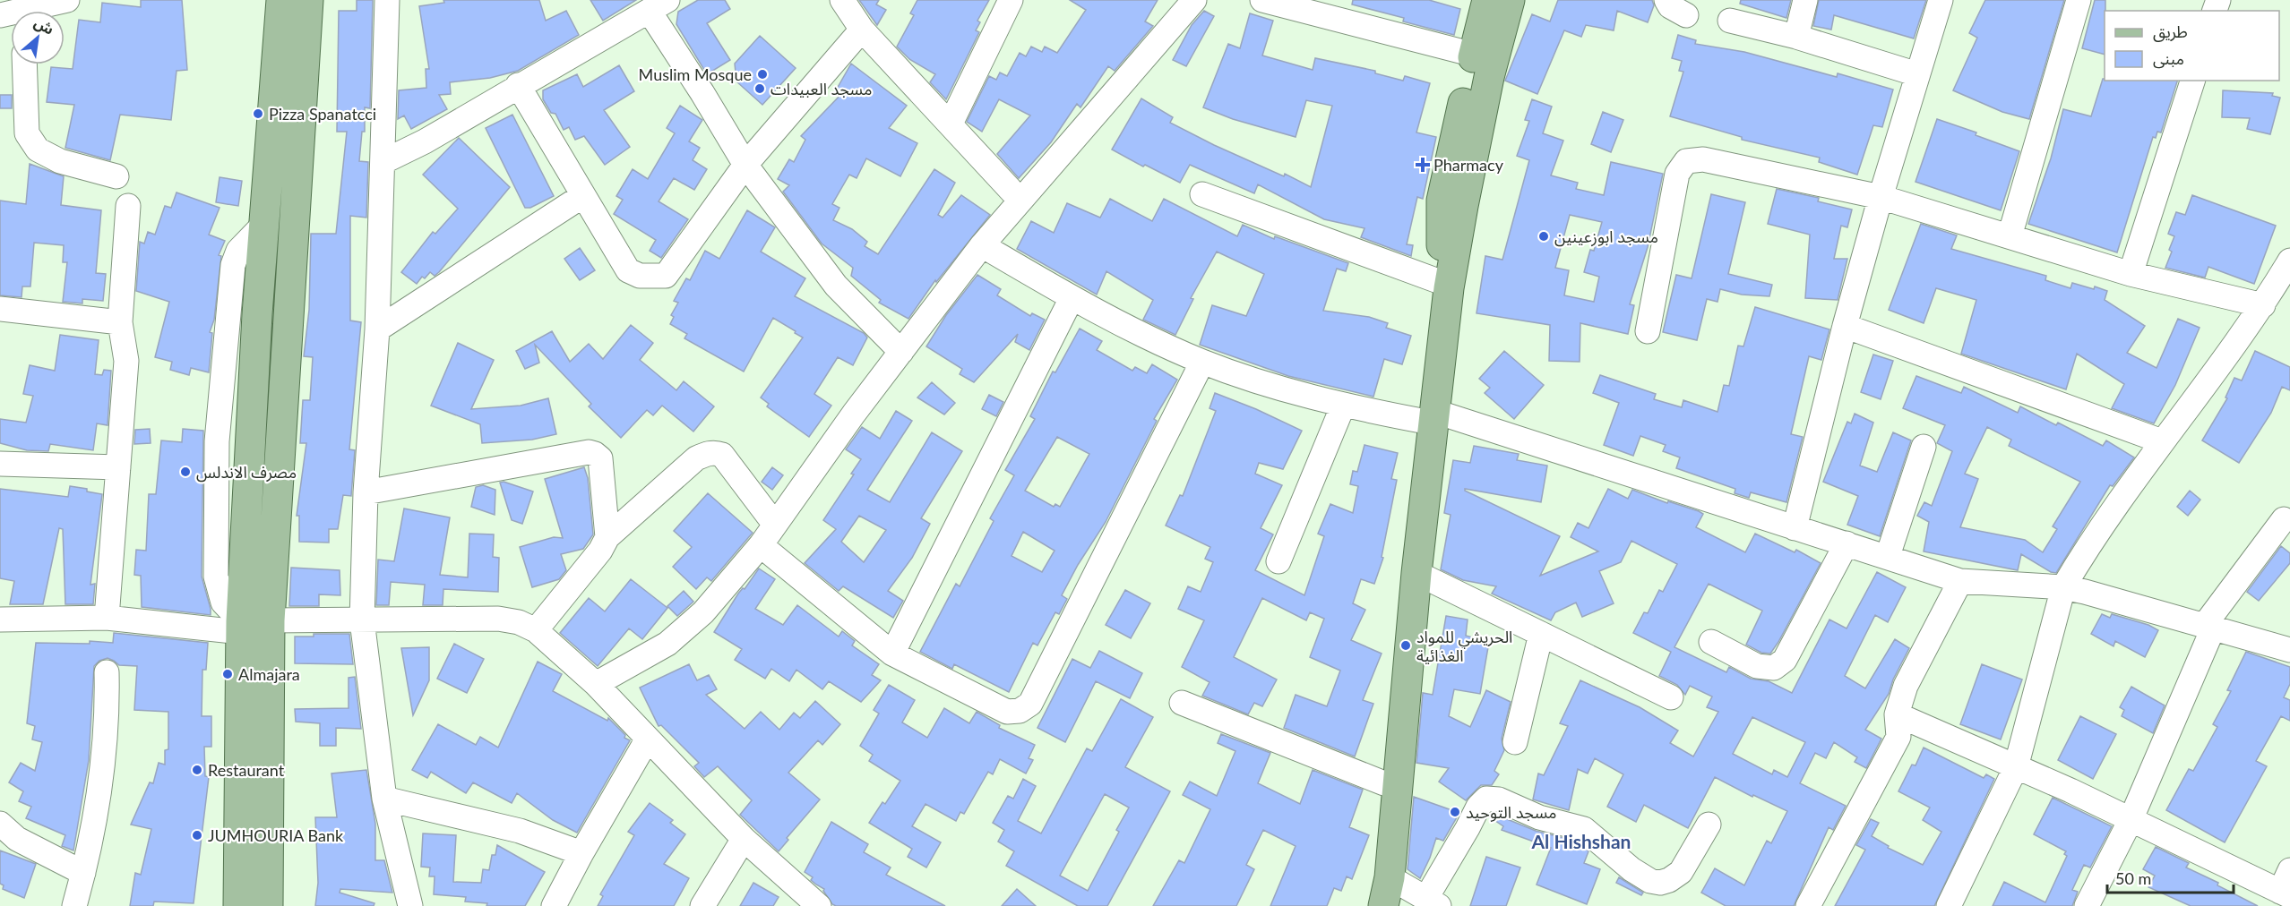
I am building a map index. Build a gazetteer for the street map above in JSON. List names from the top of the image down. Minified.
{"districts":["Al Hishshan"],"places":{"other":["Muslim Mosque","مسجد العبيدات","Pizza Spanatcci","مسجد ابوزعينين","مصرف الاندلس","الحريشي للمواد الغذائية","Almajara","Restaurant","مسجد التوحيد","JUMHOURIA Bank"],"health":["Pharmacy"]},"legend":["طريق","مبنى"],"scale_bar":"50 m","north":"top right"}
